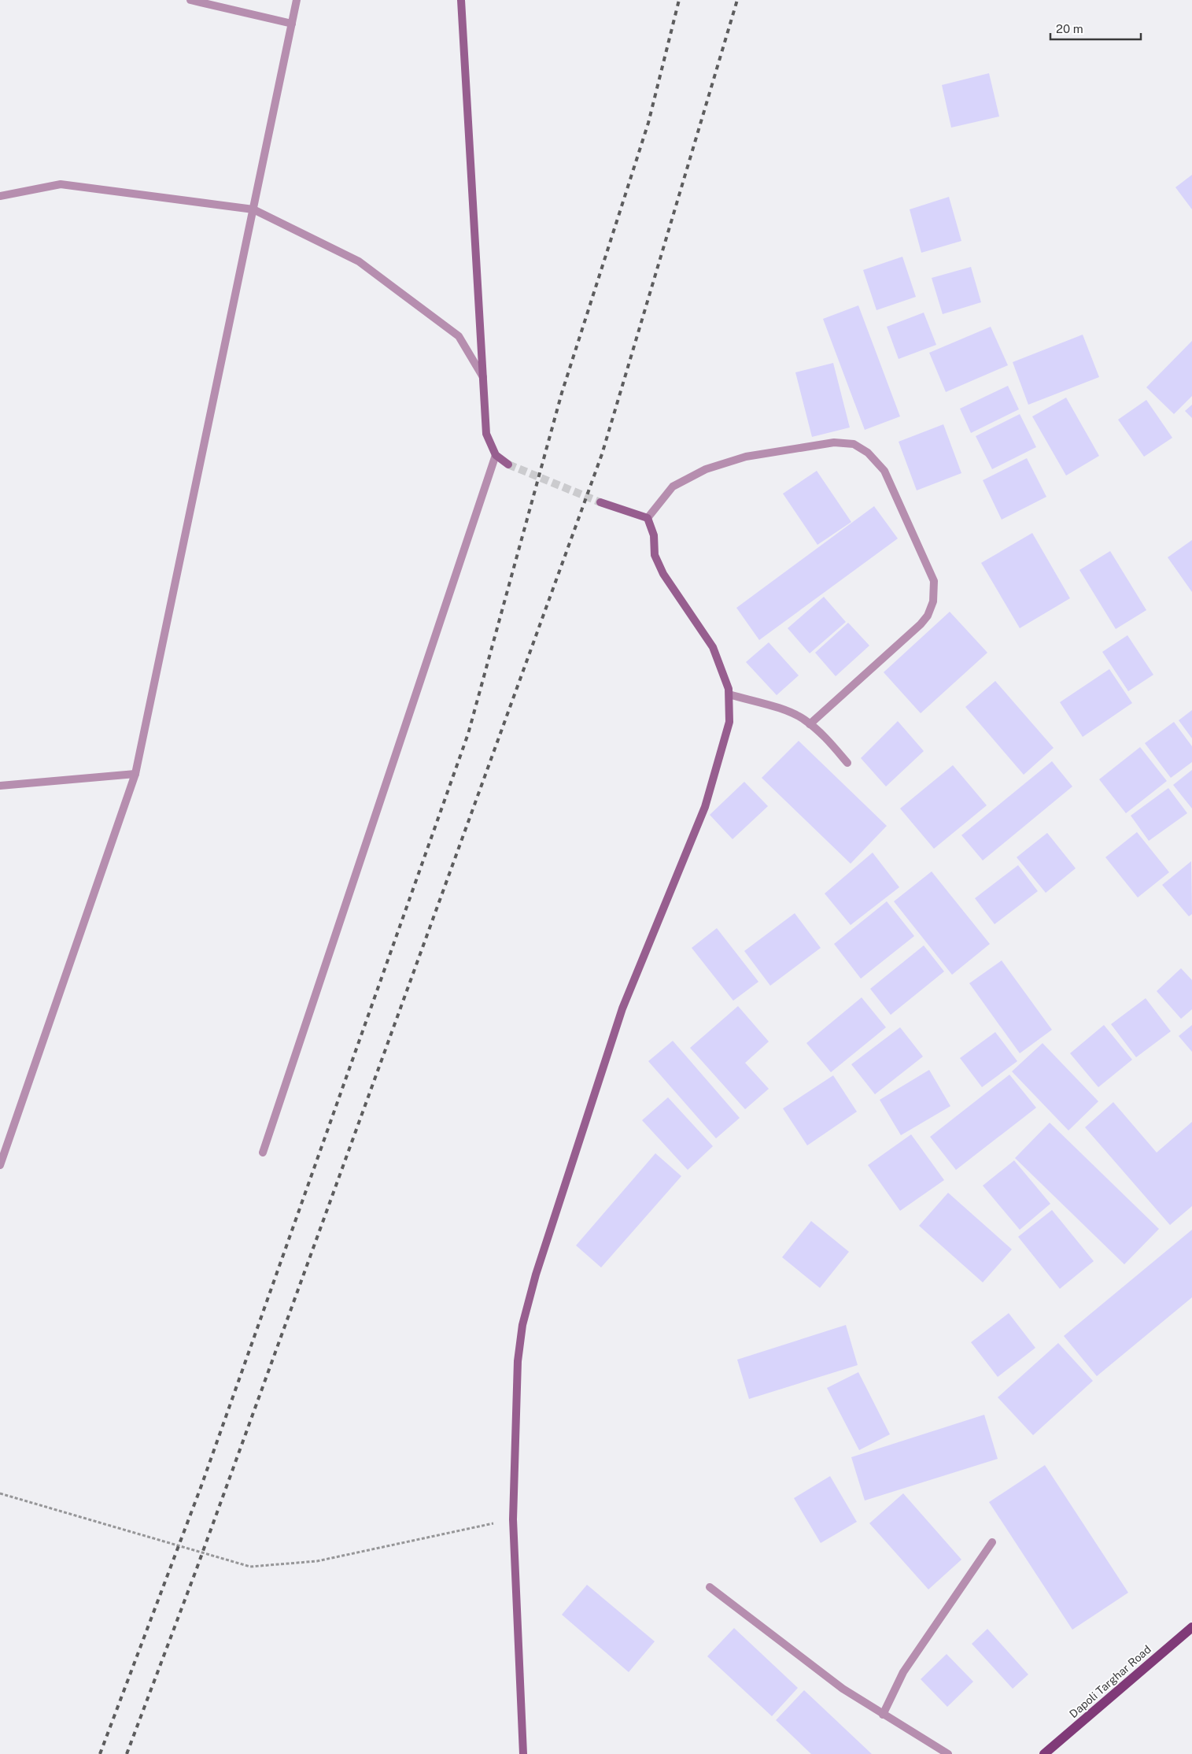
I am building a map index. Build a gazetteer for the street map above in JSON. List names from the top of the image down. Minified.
{"streets":{"main road":["Dapoli Targhar Road"]},"scale_bar":"20 m"}
